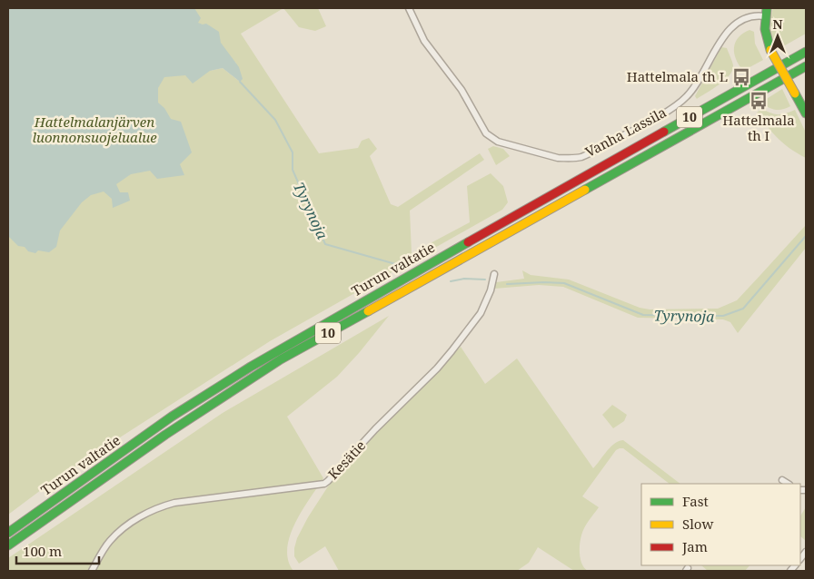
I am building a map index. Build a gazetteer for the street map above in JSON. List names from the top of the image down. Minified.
{"streets":{"main road":["10","Turun valtatie"],"street":["Vanha Lassila","Kesätie"]},"water":["Tyrynoja"],"parks":["Hattelmalanjärven luonnonsuojelualue"],"places":{"bus stop":["Hattelmala th L","Hattelmala th I"]},"legend":["Fast","Slow","Jam"],"scale_bar":"100 m","north":"top"}
